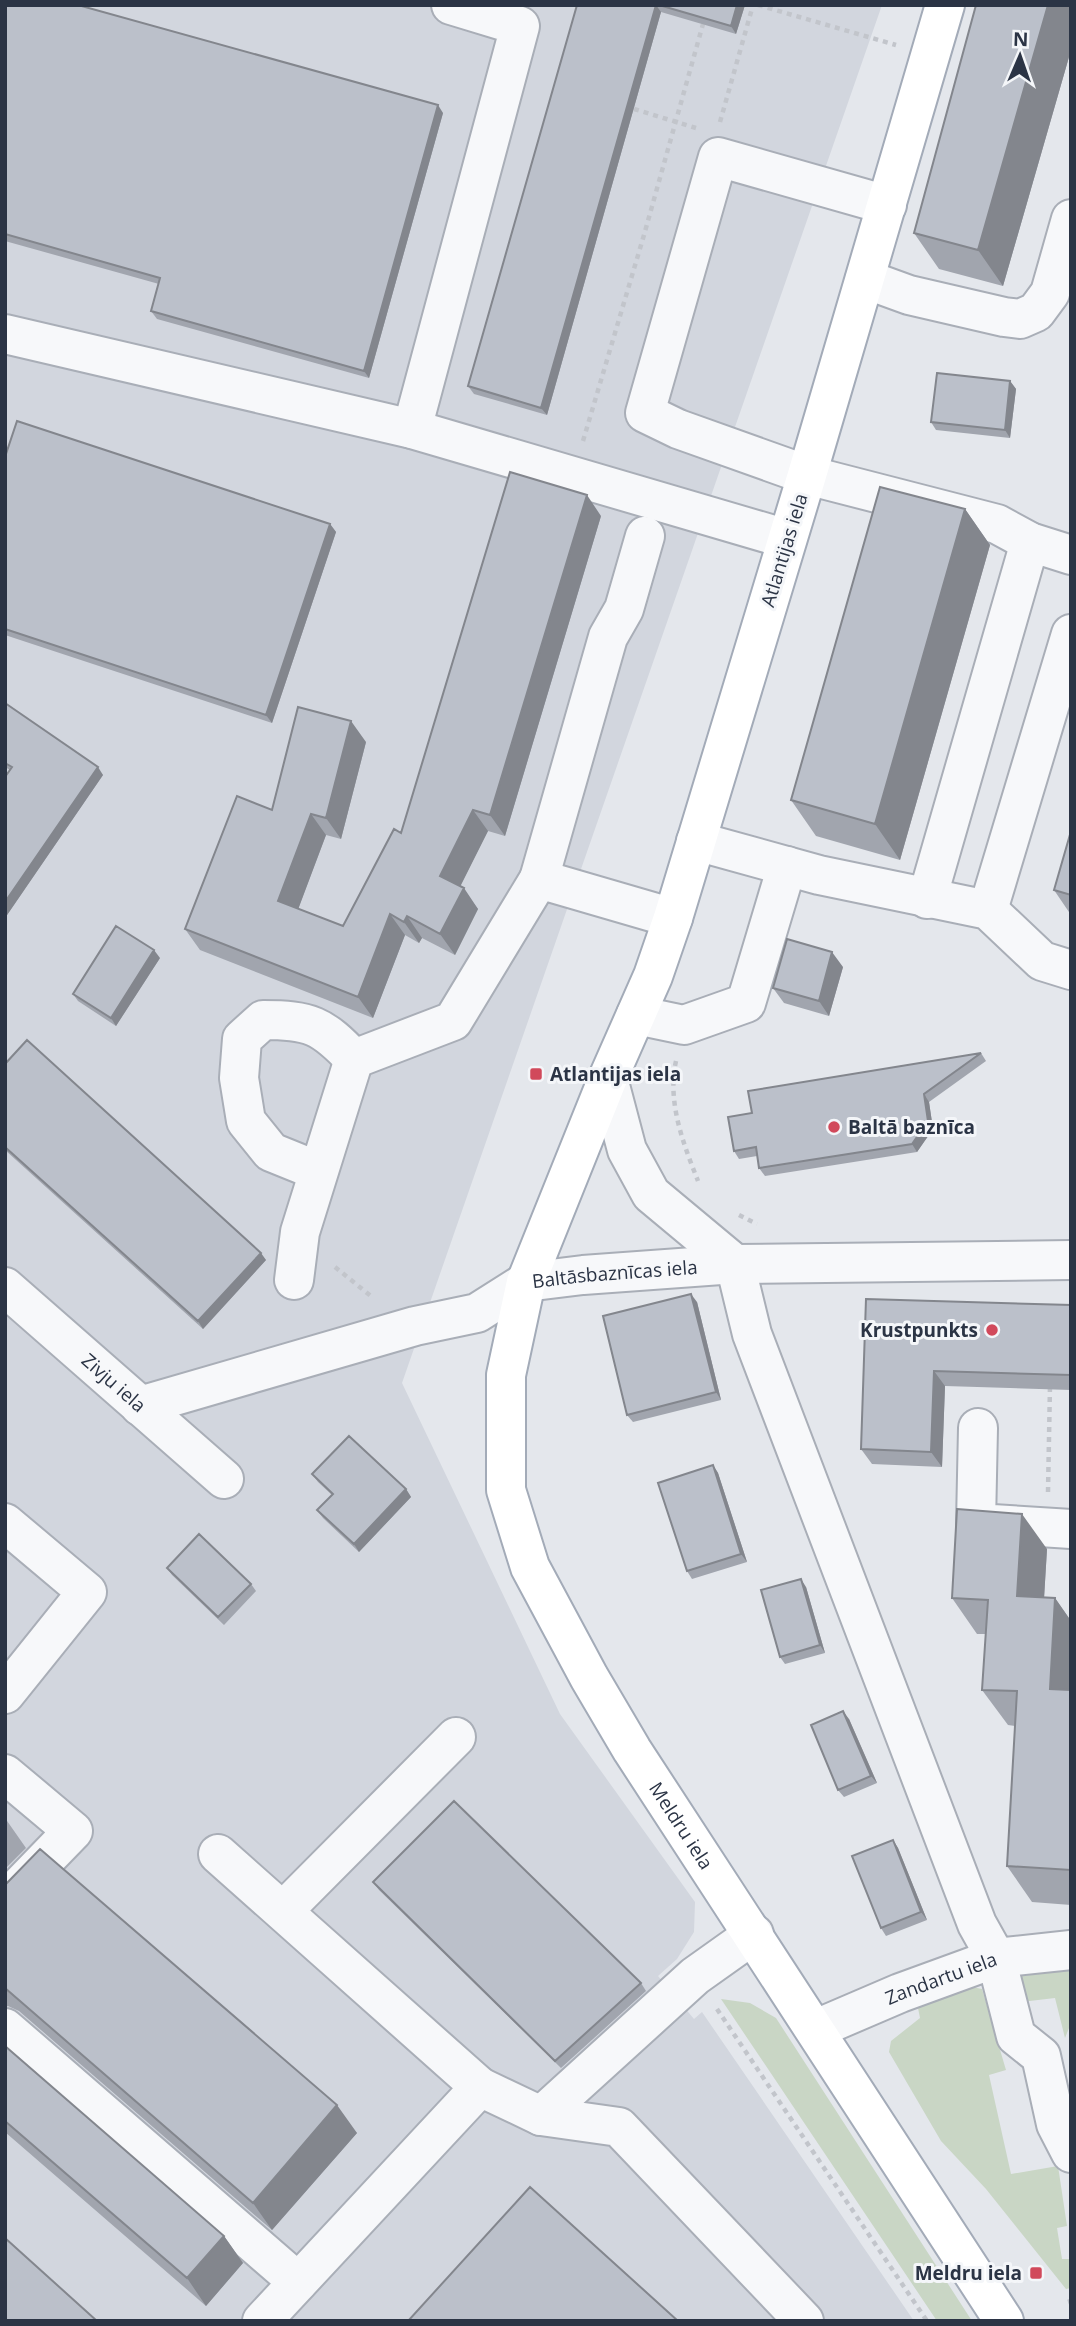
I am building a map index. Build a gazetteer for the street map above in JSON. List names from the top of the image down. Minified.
{"streets":{"main road":["Atlantijas iela","Meldru iela"],"street":["Baltāsbaznīcas iela","Zivju iela","Zandartu iela"]},"crossings":[["Atlantijas iela","Baltāsbaznīcas iela"],["Atlantijas iela","Meldru iela"],["Baltāsbaznīcas iela","Zivju iela"],["Baltāsbaznīcas iela","Meldru iela"],["Meldru iela","Zandartu iela"]],"places":{"transit":["Atlantijas iela","Meldru iela"],"other":["Baltā baznīca","Krustpunkts"]},"north":"top"}
